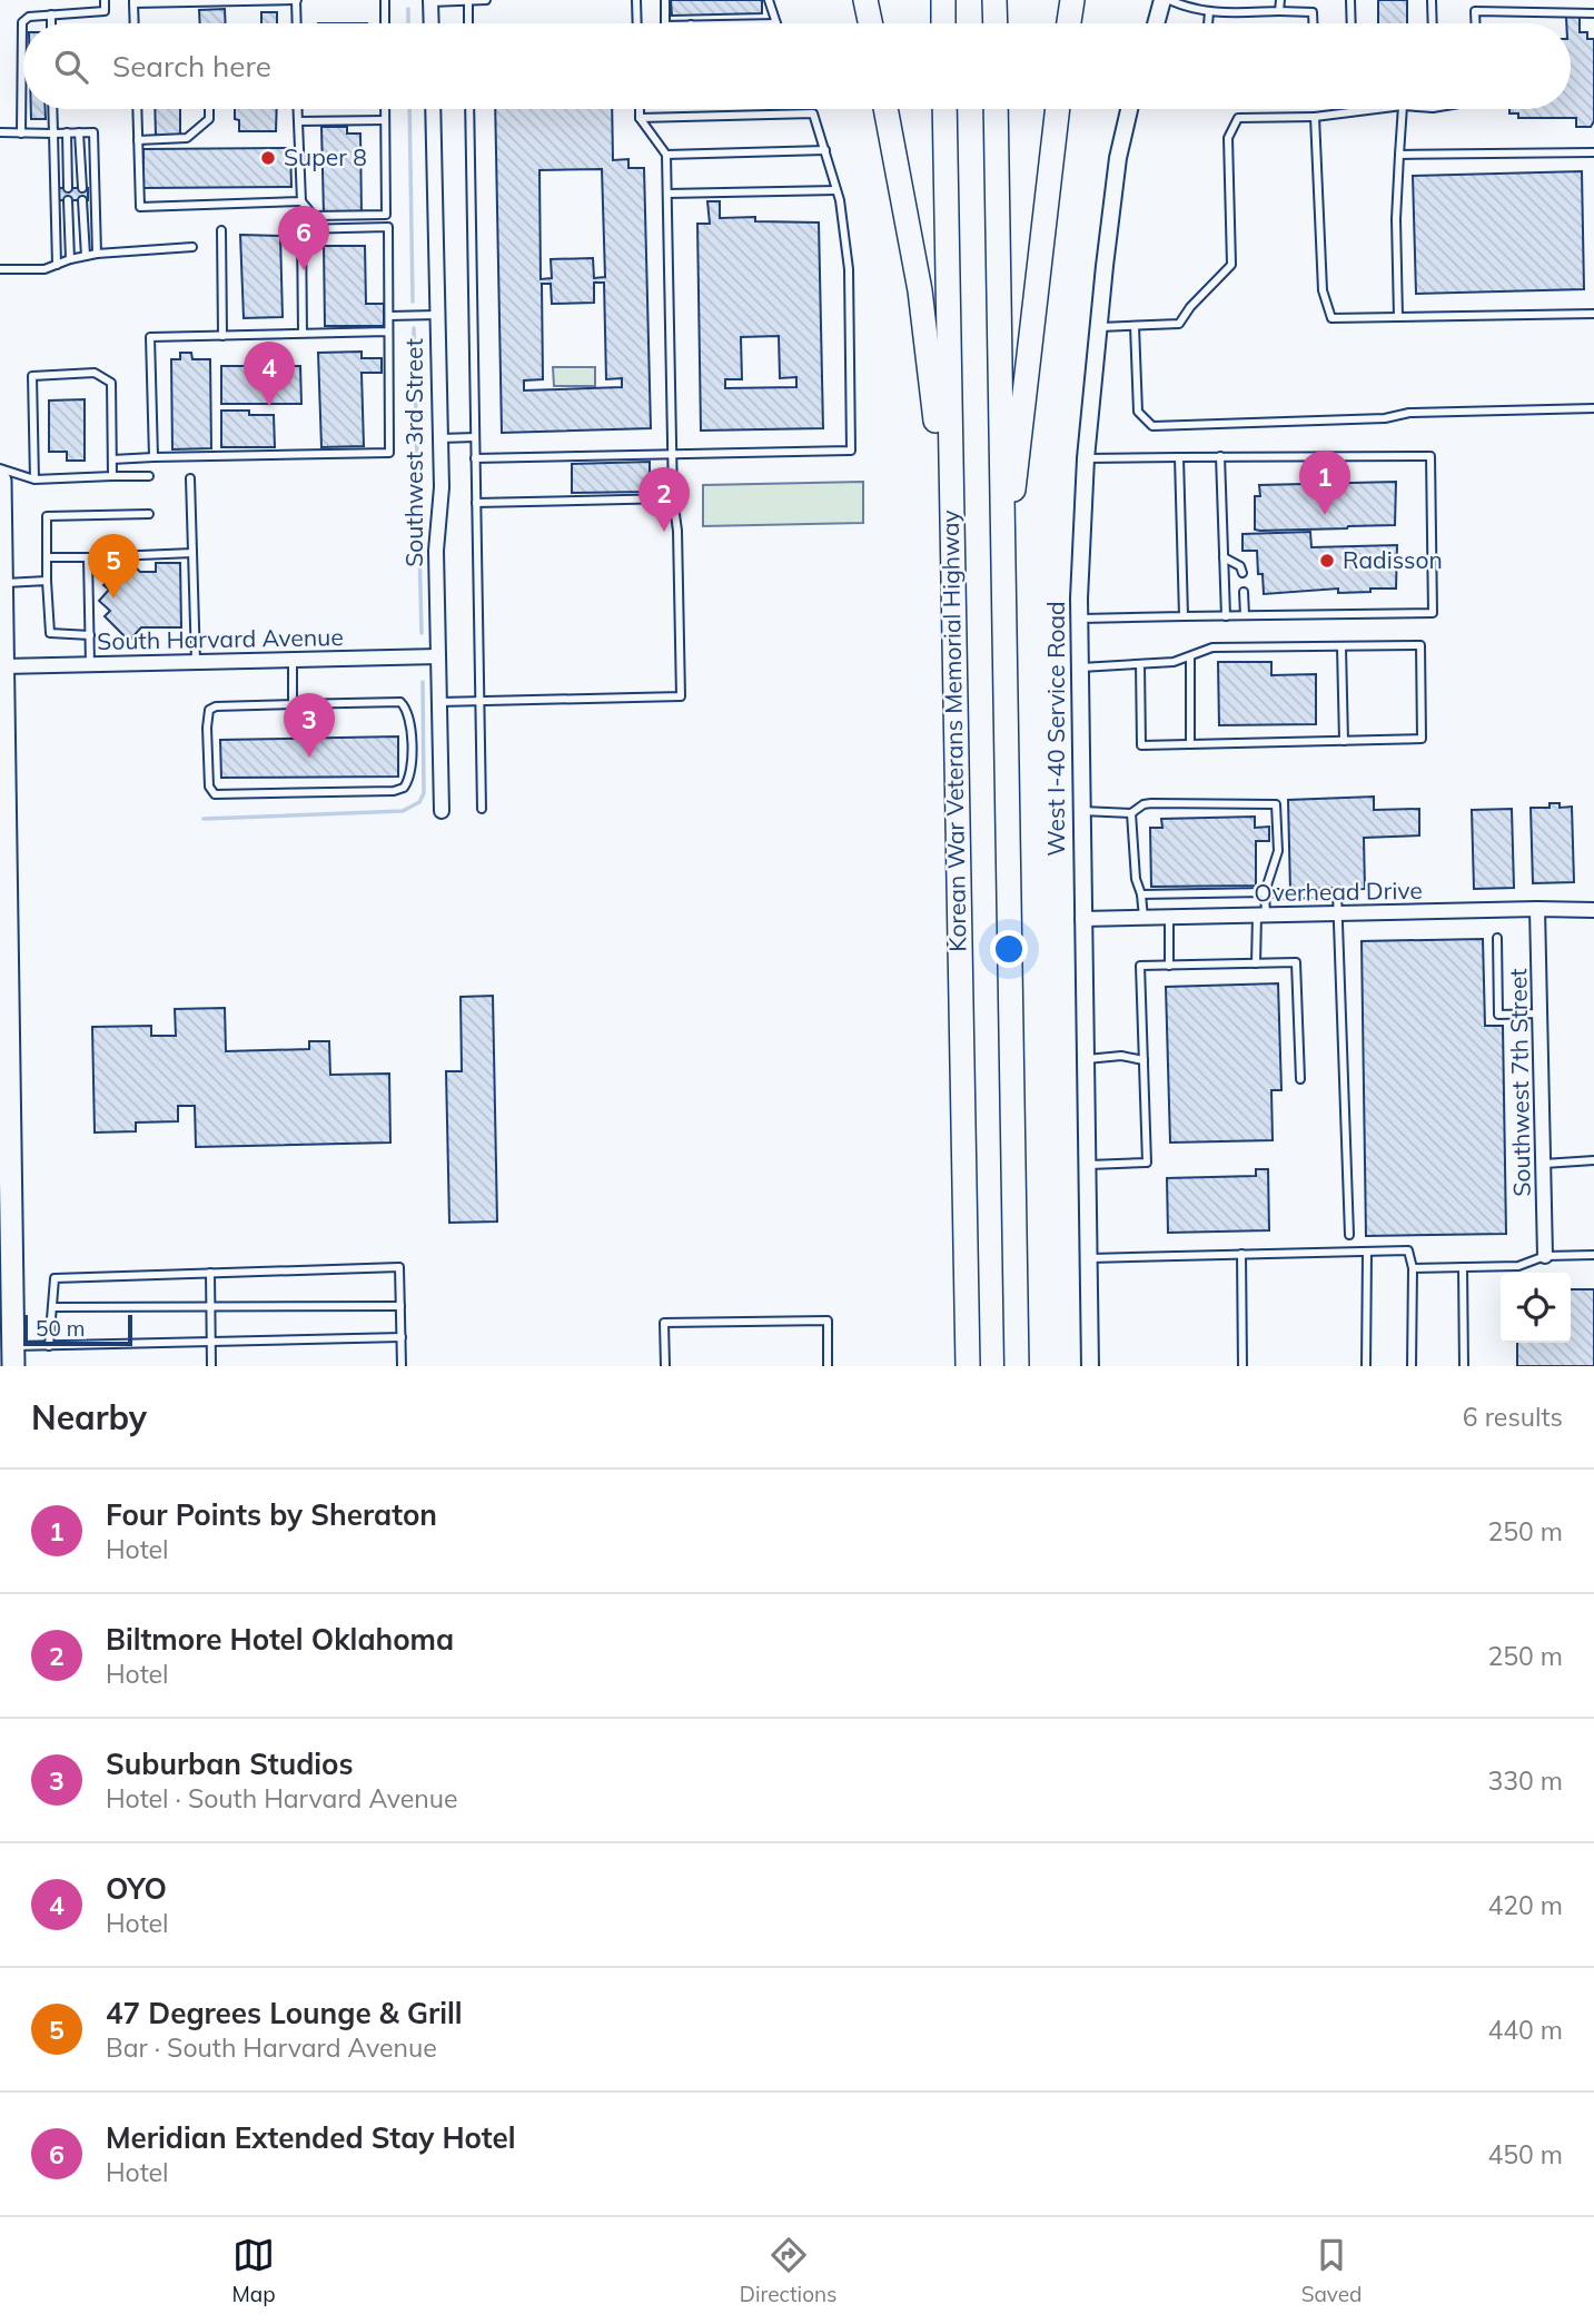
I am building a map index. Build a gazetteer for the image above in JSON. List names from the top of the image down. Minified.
{"streets":{"highway":["Korean War Veterans Memorial Highway"],"street":["Southwest 3rd Street","South Harvard Avenue","West I-40 Service Road","Overhead Drive","Southwest 7th Street"]},"crossings":[["Southwest 3rd Street","South Harvard Avenue"],["West I-40 Service Road","Overhead Drive"],["Overhead Drive","Southwest 7th Street"]],"places":["Super 8","Radisson"],"scale_bar":"50 m","page":{"search":"Search here","pins":["6","4","1","2","5","3"],"scale":"50 m","heading":["Nearby","6 results"],"list":[{"mark":"1","name":"Four Points by Sheraton","note":"Hotel","value":"250 m"},{"mark":"2","name":"Biltmore Hotel Oklahoma","note":"Hotel","value":"250 m"},{"mark":"3","name":"Suburban Studios","note":"Hotel · South Harvard Avenue","value":"330 m"},{"mark":"4","name":"OYO","note":"Hotel","value":"420 m"},{"mark":"5","name":"47 Degrees Lounge & Grill","note":"Bar · South Harvard Avenue","value":"440 m"},{"mark":"6","name":"Meridian Extended Stay Hotel","note":"Hotel","value":"450 m"}],"nav":["Map","Directions","Saved"]}}
